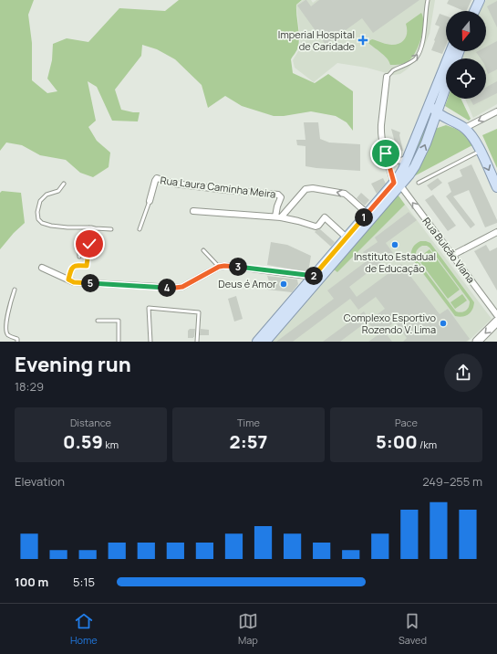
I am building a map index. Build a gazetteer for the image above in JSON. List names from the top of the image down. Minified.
{"streets":{"street":["Rua Laura Caminha Meira","Rua Bulcão Viana"]},"one_way":["Rua Bulcão Viana"],"places":{"health":["Imperial Hospital de Caridade"],"other":["Instituto Estadual de Educação","Deus é Amor","Complexo Esportivo Rozendo V. Lima"]},"north":"bottom","page":{"pins":["1","3","2","5","4"],"heading":["Evening run","18:29"],"stats":[["Distance","0.59 km"],["Time","2:57"],["Pace","5:00 /km"]],"chart":["Elevation","249–255 m"],"list":[{"name":"100 m","note":"5:15"}],"tabs":["Home","Map","Saved"]}}
